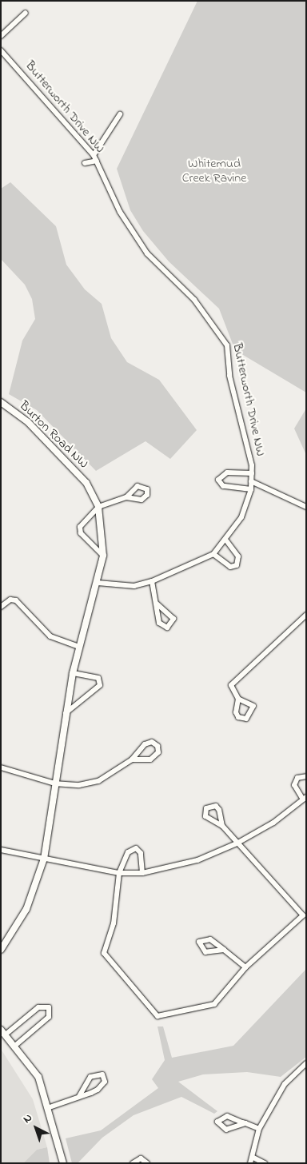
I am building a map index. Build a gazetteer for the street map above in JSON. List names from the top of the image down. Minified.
{"streets":{"street":["Butterworth Drive NW","Burton Road NW"]},"crossings":[["Butterworth Drive NW","Burton Road NW"]],"parks":["Whitemud Creek Ravine"],"north":"top left"}
